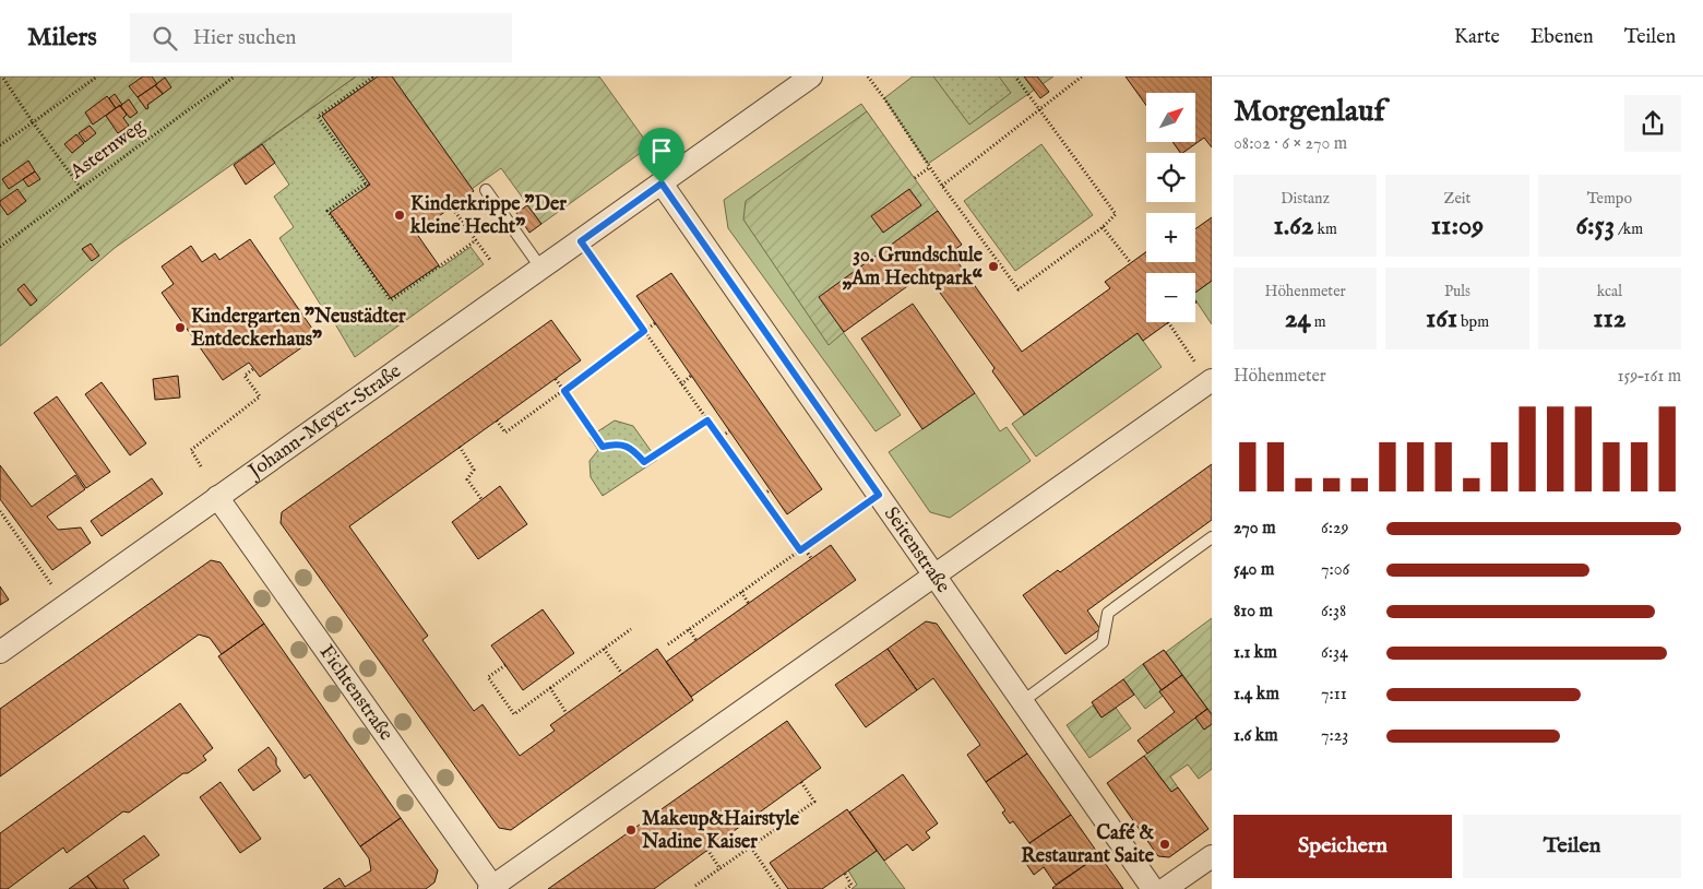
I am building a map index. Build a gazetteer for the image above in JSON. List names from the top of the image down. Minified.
{"streets":{"street":["Johann-Meyer-Straße","Seitenstraße","Fichtenstraße"],"path":["Asternweg"]},"crossings":[["Johann-Meyer-Straße","Seitenstraße"],["Johann-Meyer-Straße","Fichtenstraße"]],"places":["Kinderkrippe \"Der kleine Hecht\"","30. Grundschule „Am Hechtpark“","Kindergarten \"Neustädter Entdeckerhaus\"","Makeup&Hairstyle Nadine Kaiser","Café & Restaurant Saite"],"north":"top right","page":{"header":"Milers","search":"Hier suchen","nav":["Karte","Ebenen","Teilen"],"heading":["Morgenlauf","08:02 · 6 × 270 m"],"map_buttons":["+","−"],"stats":[["Distanz","1.62 km"],["Zeit","11:09"],["Tempo","6:53 /km"],["Höhenmeter","24 m"],["Puls","161 bpm"],["kcal","112"]],"chart":["Höhenmeter","159–161 m"],"list":[{"name":"270 m","note":"6:29"},{"name":"540 m","note":"7:06"},{"name":"810 m","note":"6:38"},{"name":"1.1 km","note":"6:34"},{"name":"1.4 km","note":"7:11"},{"name":"1.6 km","note":"7:23"}],"buttons":["Speichern","Teilen"]}}
